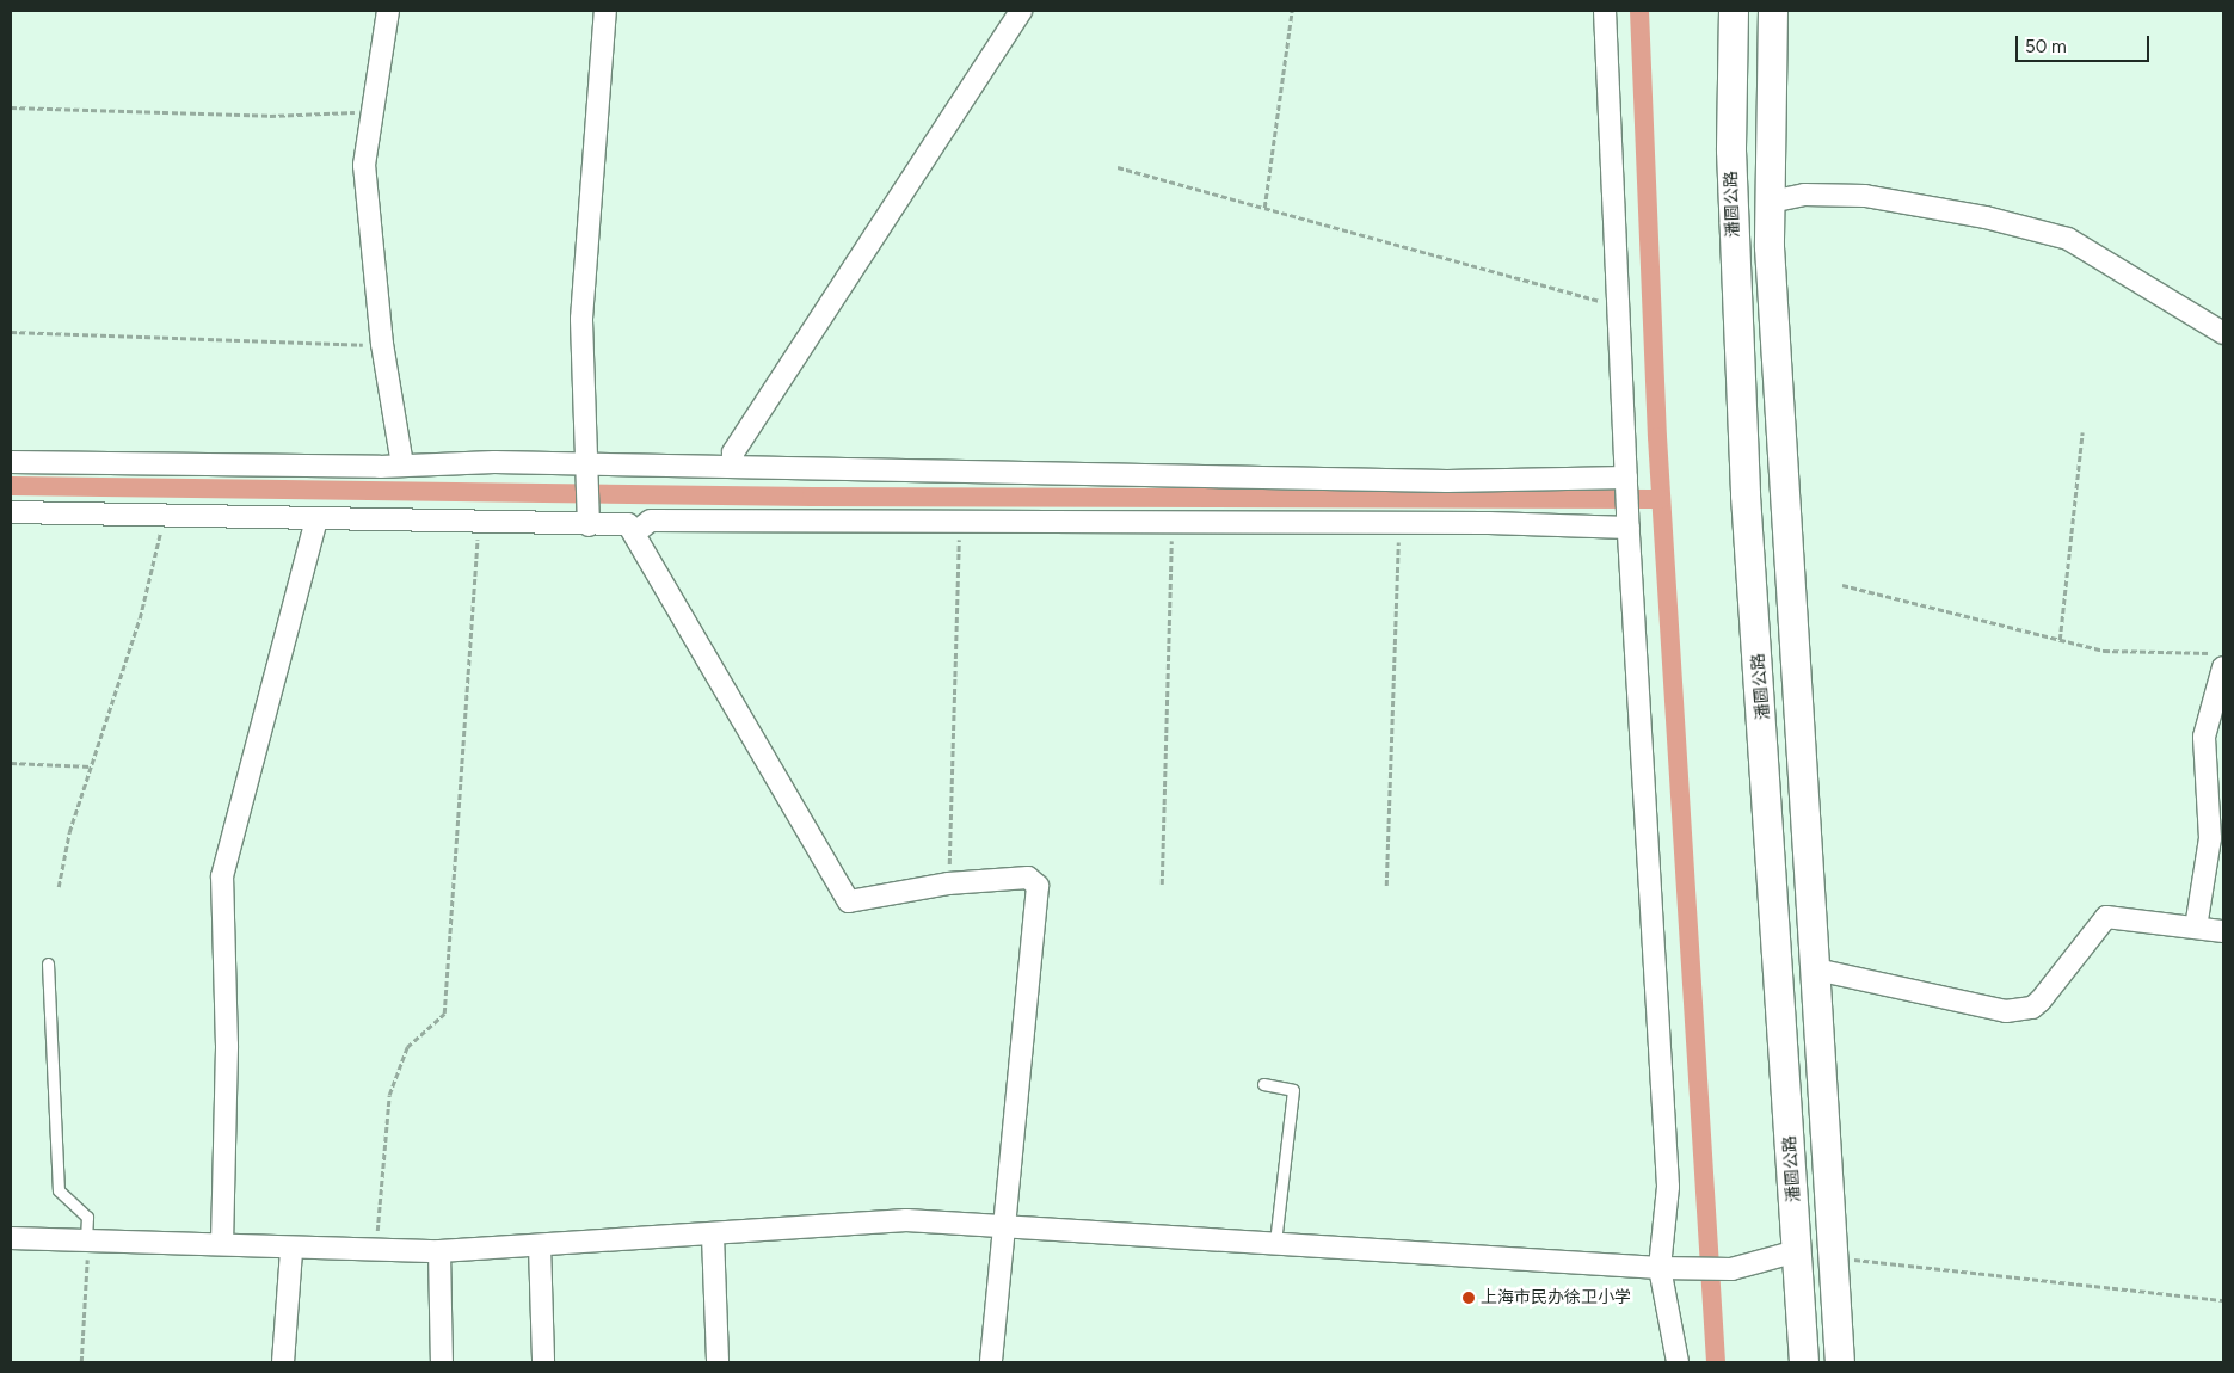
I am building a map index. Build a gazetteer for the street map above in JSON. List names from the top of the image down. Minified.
{"streets":{"main road":["潘圆公路"]},"places":["上海市民办徐卫小学"],"scale_bar":"50 m"}
